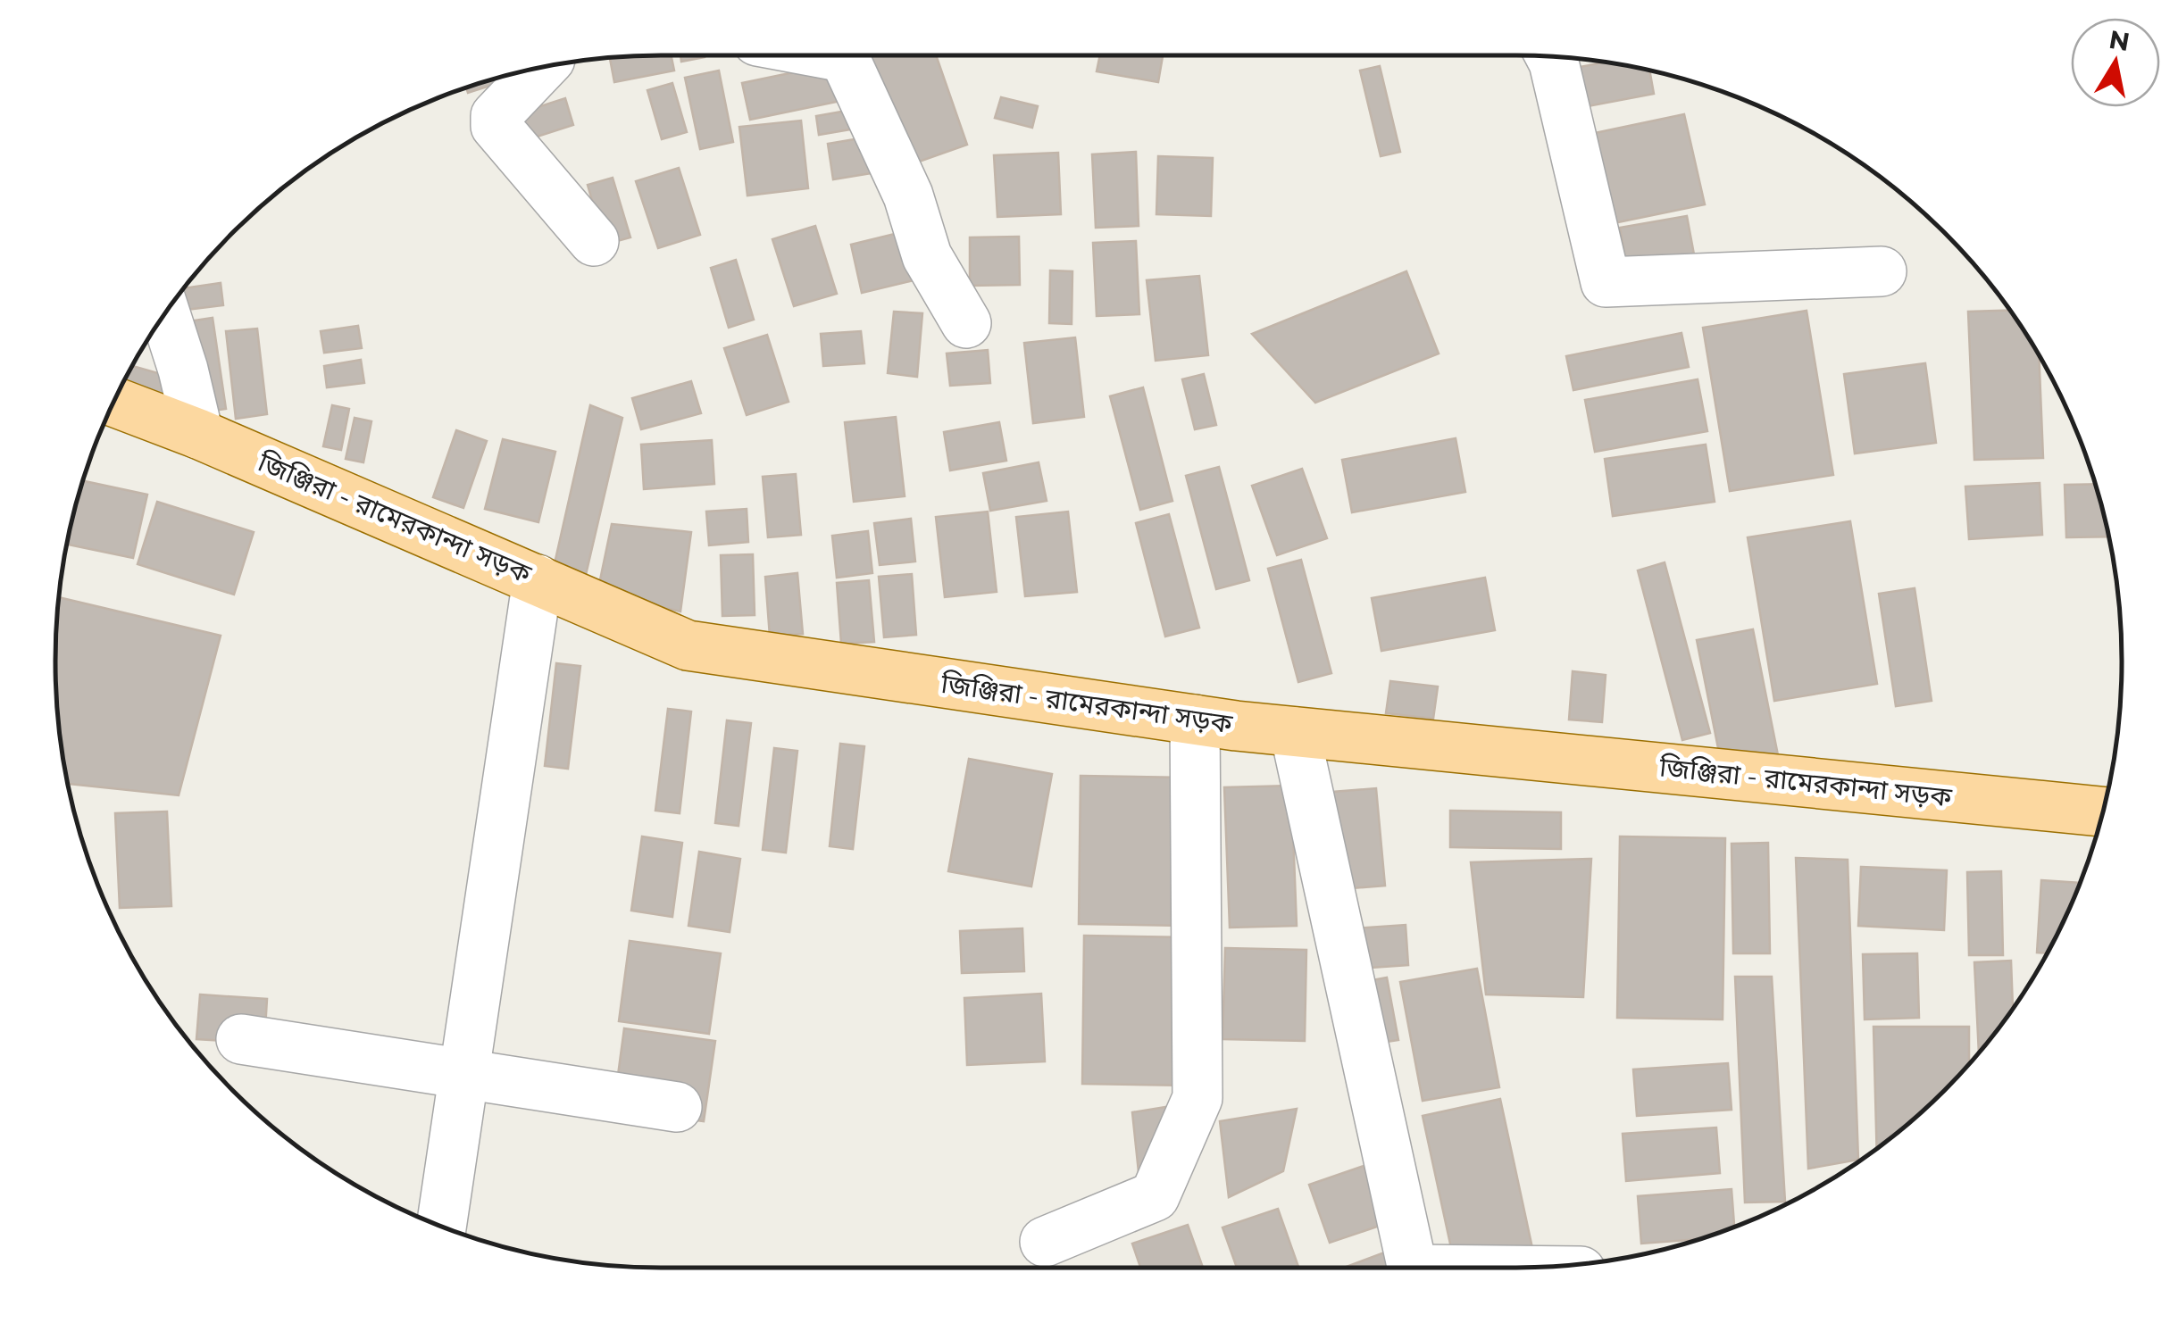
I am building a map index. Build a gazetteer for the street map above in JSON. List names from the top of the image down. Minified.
{"streets":{"main road":["জিঞ্জিরা - রামেরকান্দা সড়ক"]},"north":"top"}
